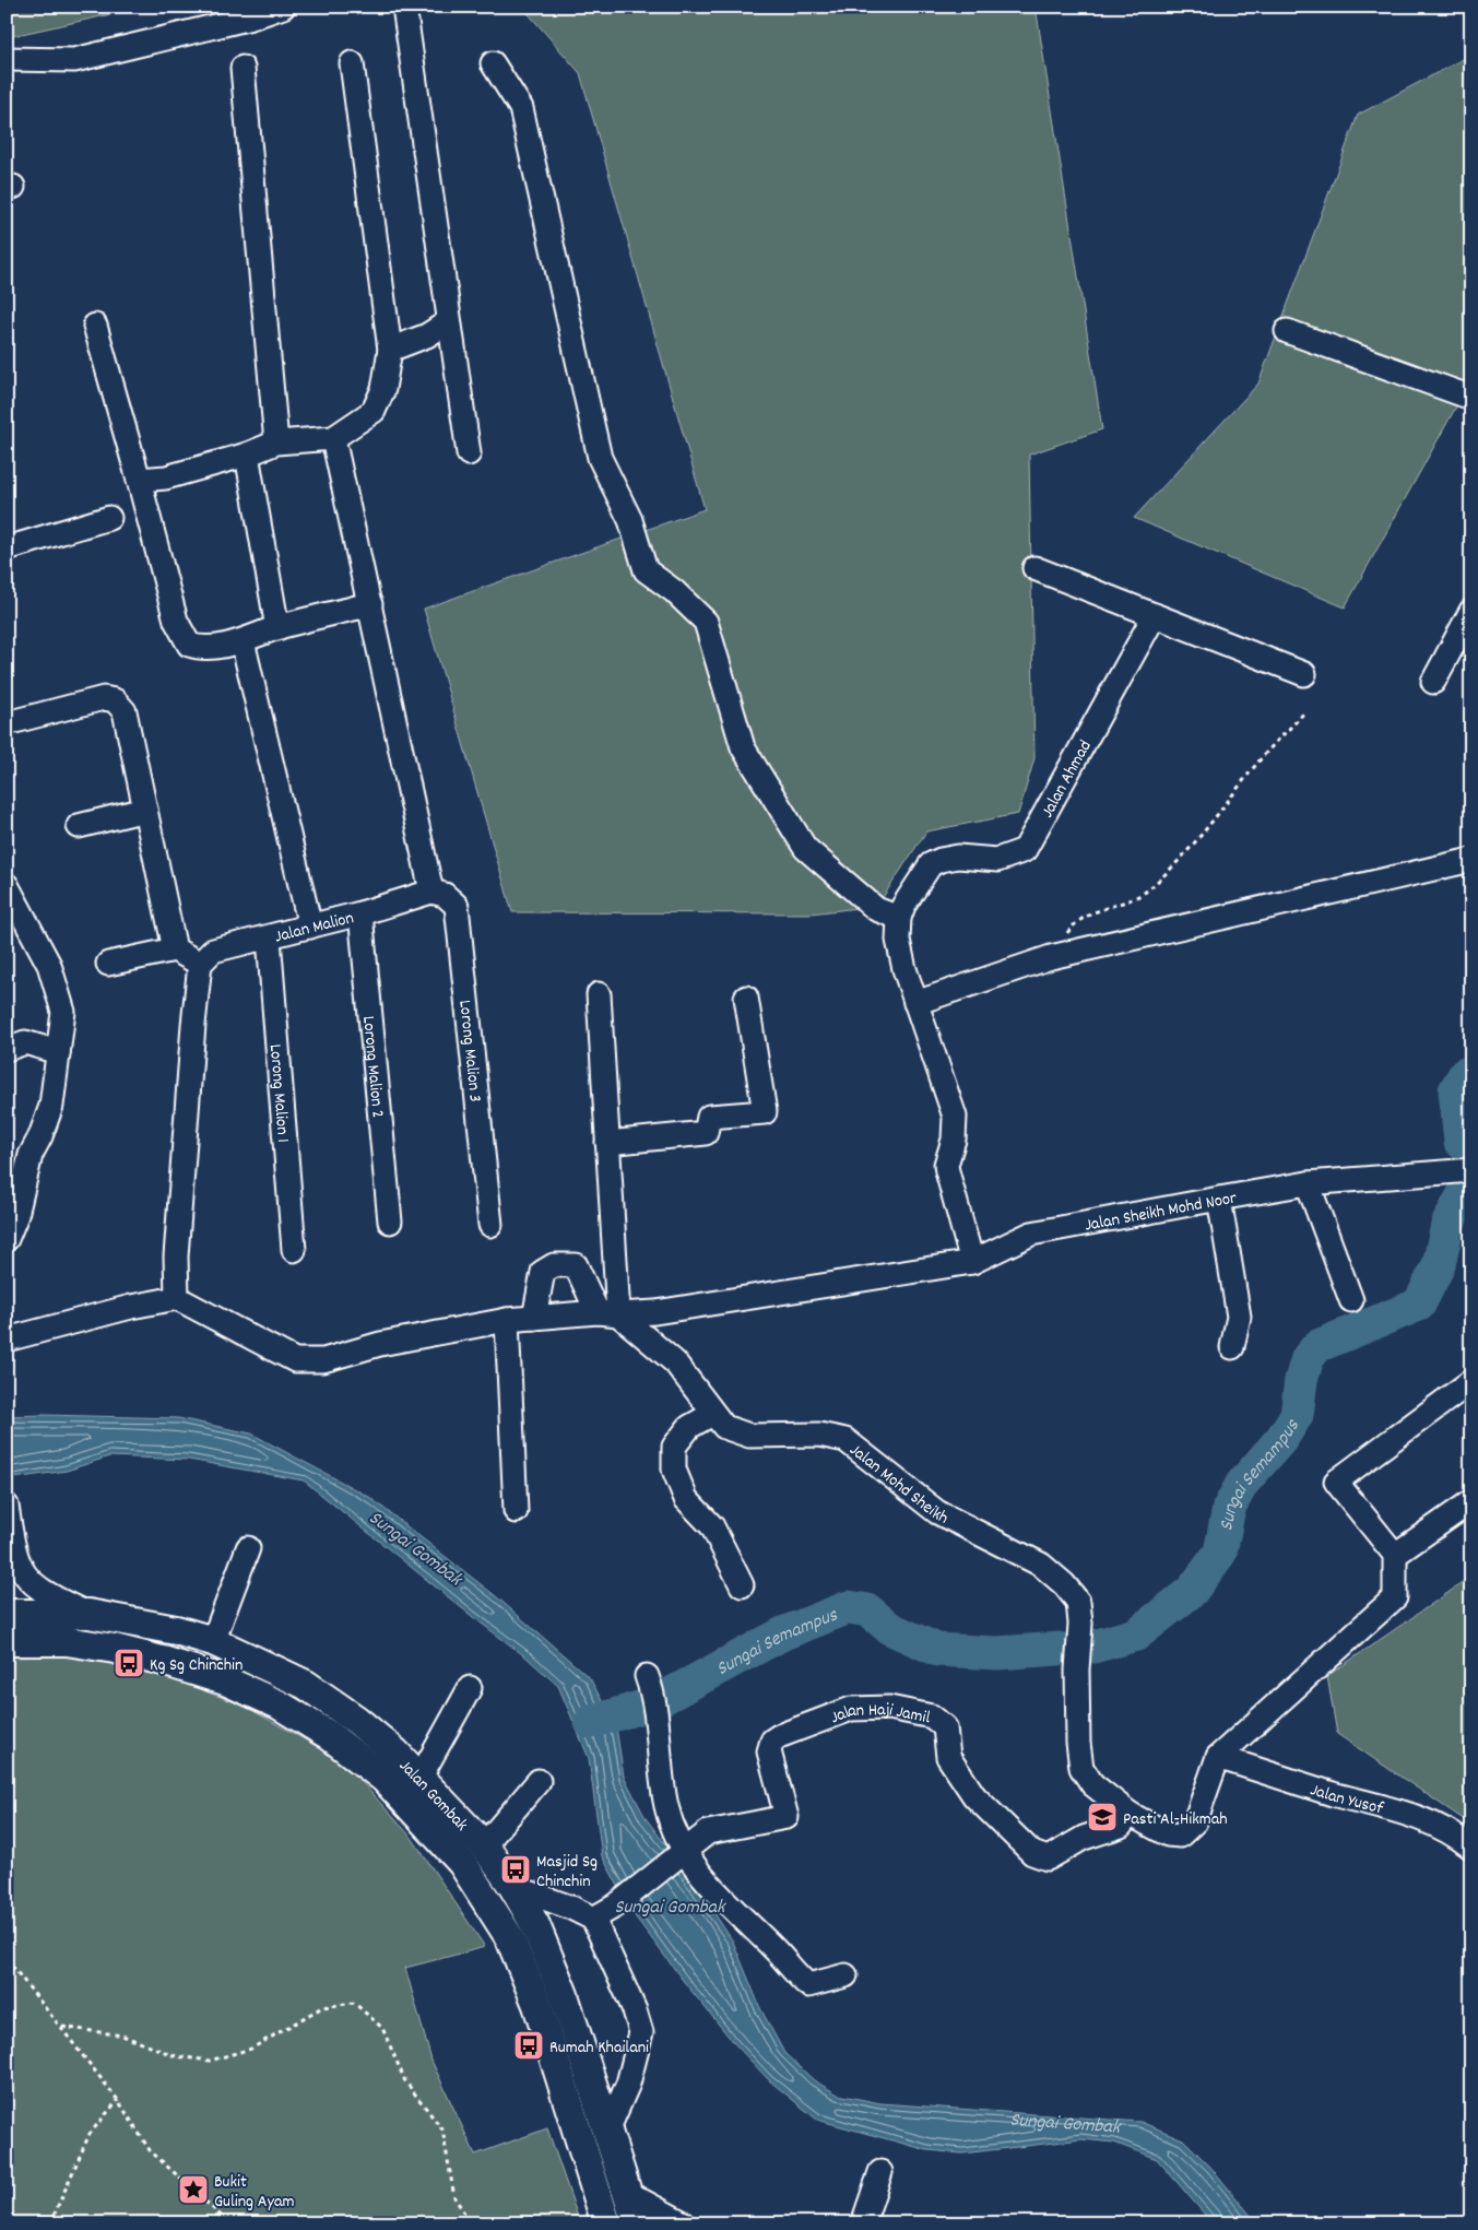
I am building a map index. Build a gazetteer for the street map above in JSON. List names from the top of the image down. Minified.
{"streets":{"main road":["Jalan Gombak"],"street":["Jalan Ahmad","Jalan Malion","Lorong Malion 3","Lorong Malion 2","Lorong Malion 1","Jalan Sheikh Mohd Noor","Jalan Mohd Sheikh","Jalan Haji Jamil","Jalan Yusof"]},"crossings":[["Jalan Malion","Lorong Malion 3"],["Jalan Malion","Lorong Malion 2"],["Jalan Malion","Lorong Malion 1"],["Jalan Sheikh Mohd Noor","Jalan Mohd Sheikh"],["Jalan Mohd Sheikh","Jalan Haji Jamil"],["Jalan Mohd Sheikh","Jalan Yusof"]],"water":["Sungai Semampus","Sungai Gombak"],"places":{"bus stop":["Kg Sg Chinchin","Masjid Sg Chinchin","Rumah Khailani"],"school or university":["Pasti Al-Hikmah"],"place":["Bukit Guling Ayam"]}}
